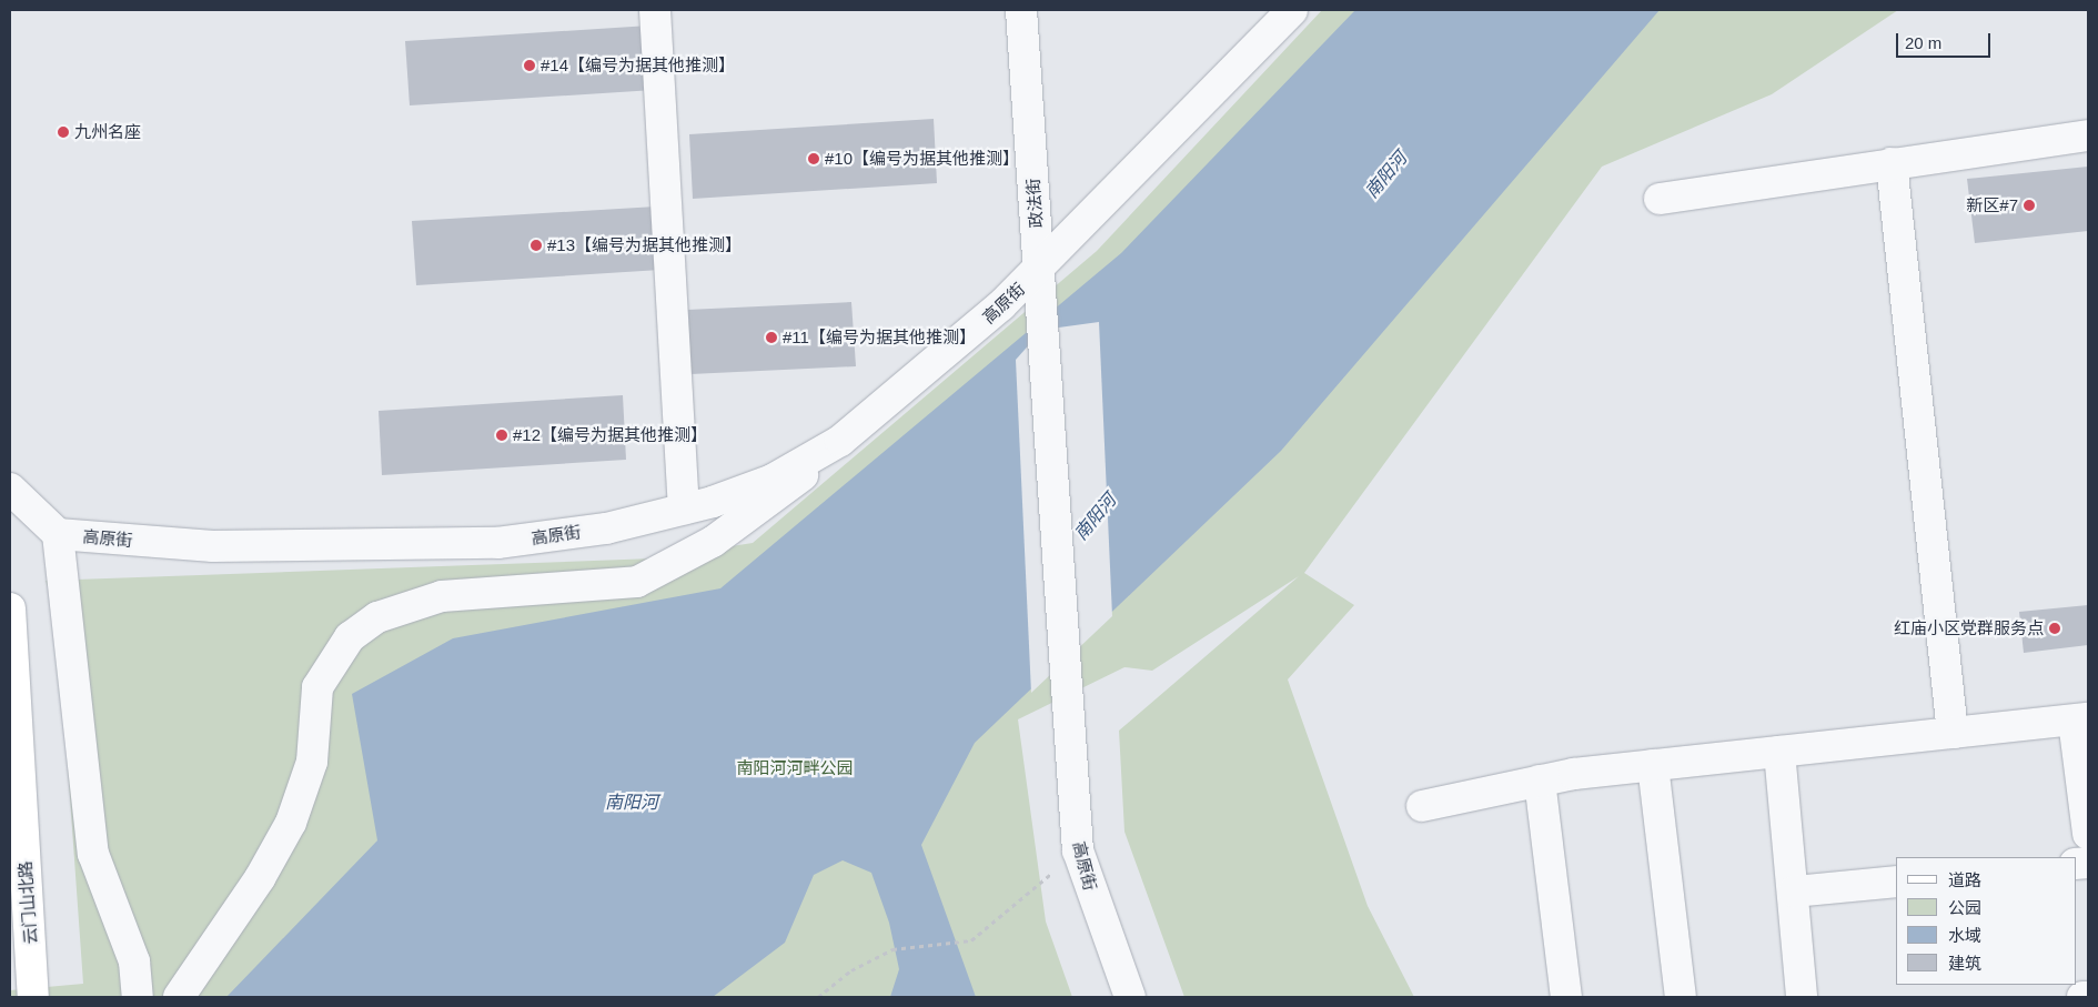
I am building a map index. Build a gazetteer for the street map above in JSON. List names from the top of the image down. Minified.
{"streets":{"main road":["云门山北路"],"street":["政法街","高原街"]},"crossings":[["政法街","高原街"]],"water":["南阳河"],"parks":["南阳河河畔公园"],"places":["#14【编号为据其他推测】","九州名座","#10【编号为据其他推测】","新区#7","#13【编号为据其他推测】","#11【编号为据其他推测】","#12【编号为据其他推测】","红庙小区党群服务点"],"legend":["道路","公园","水域","建筑"],"scale_bar":"20 m"}
